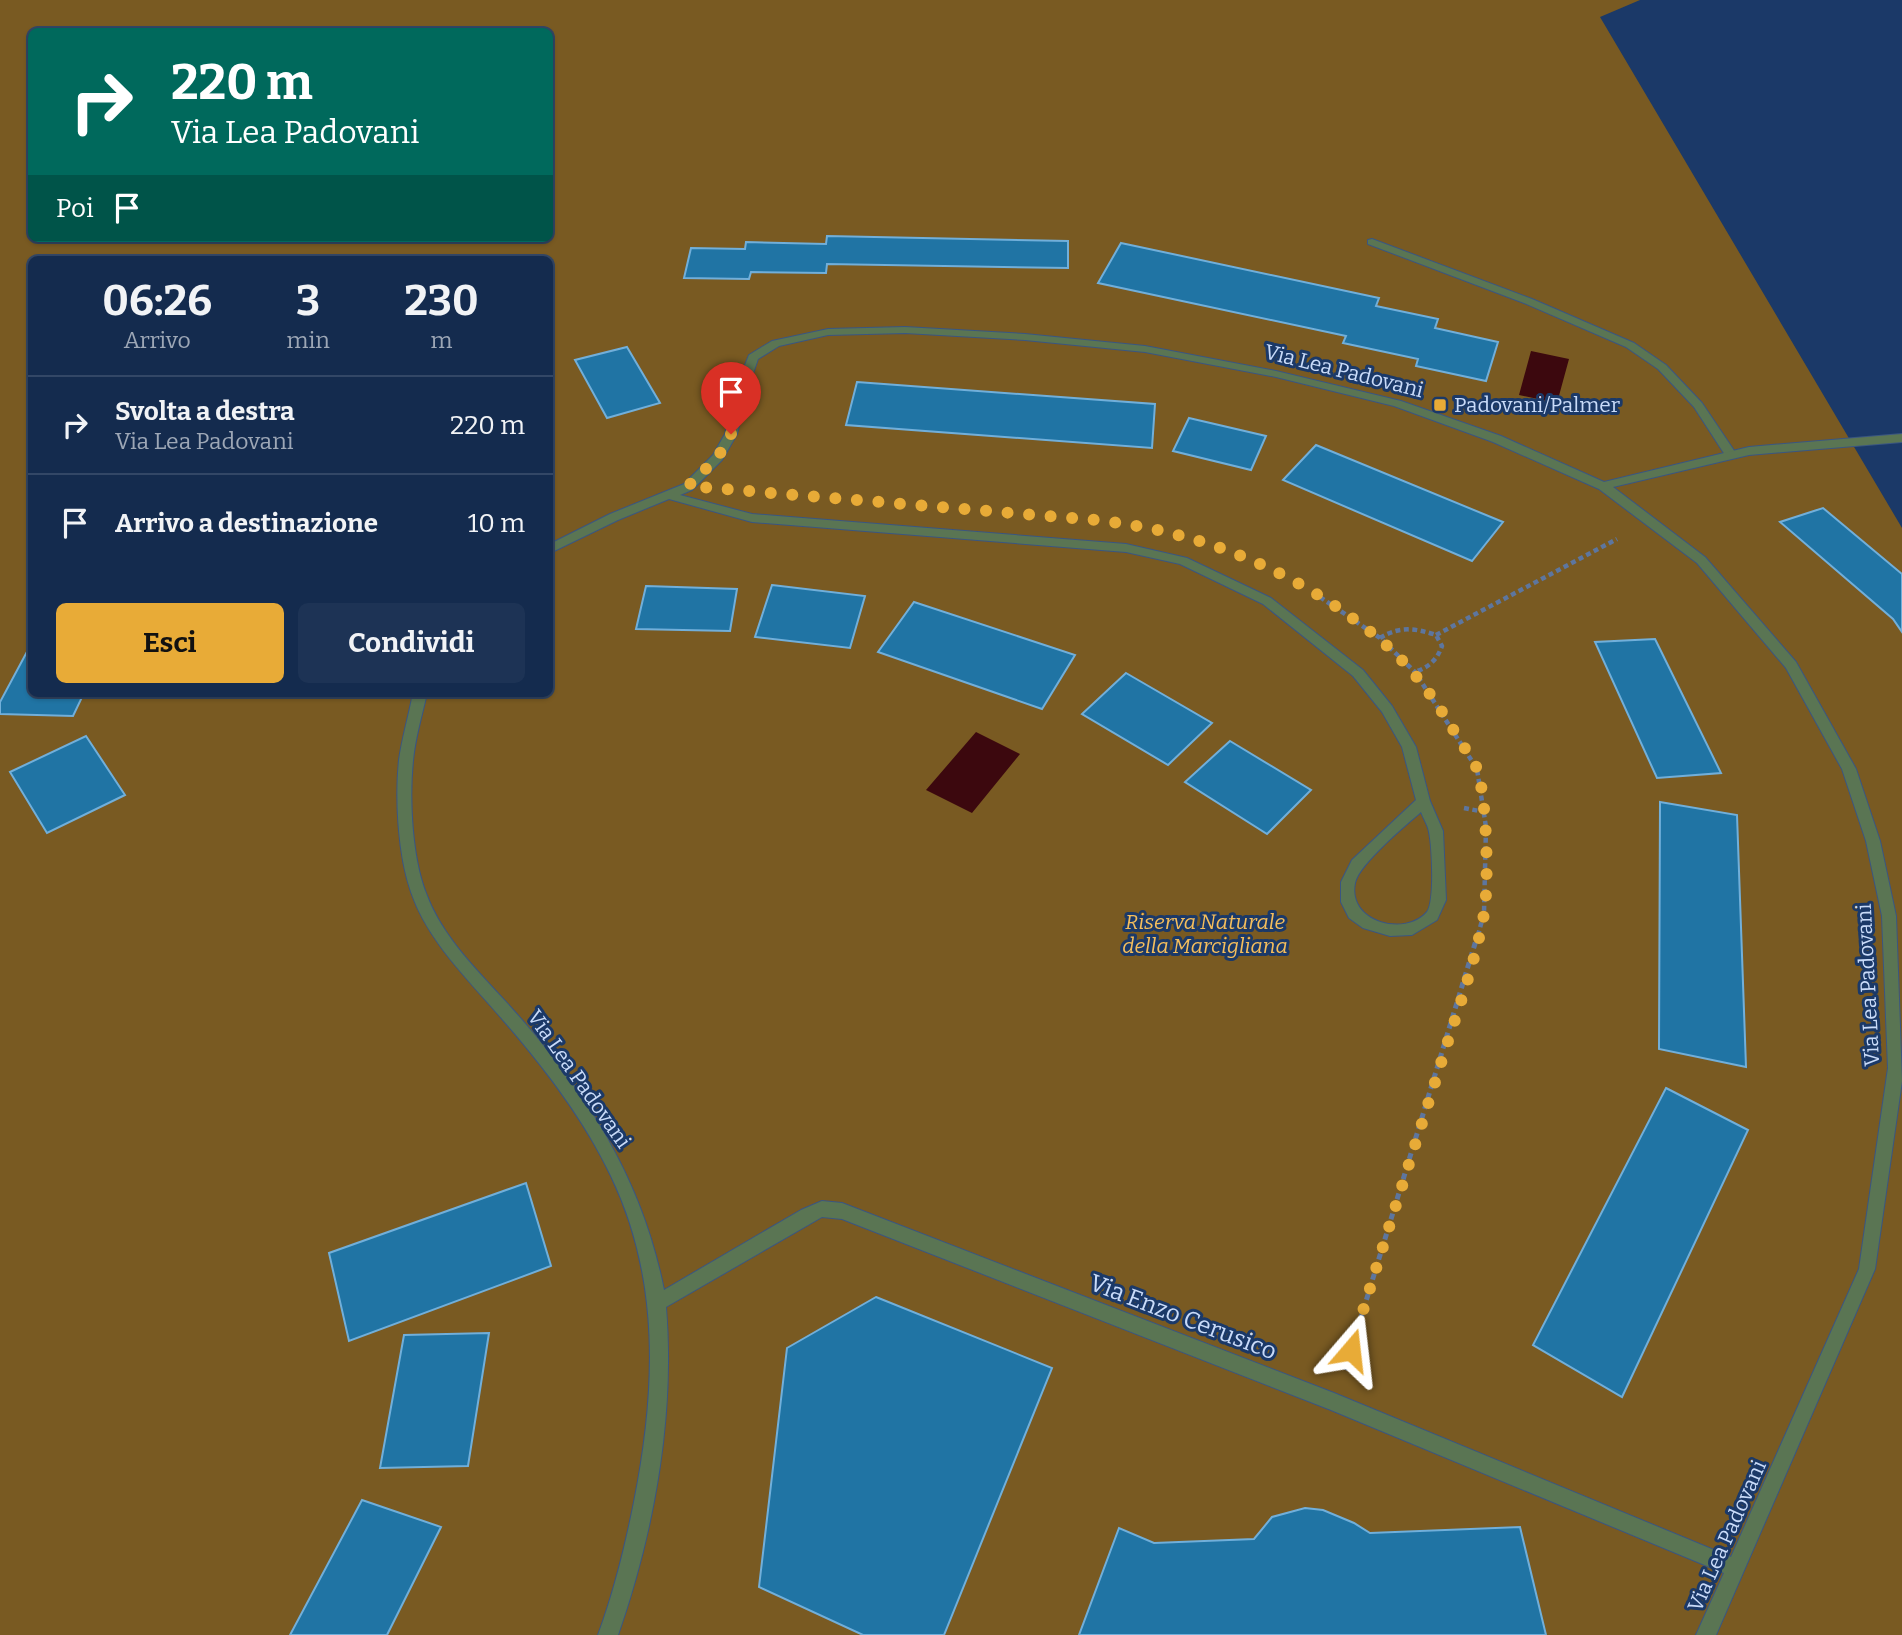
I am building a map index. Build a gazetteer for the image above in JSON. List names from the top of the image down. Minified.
{"streets":{"street":["Via Lea Padovani","Via Enzo Cerusico"]},"crossings":[["Via Lea Padovani","Via Enzo Cerusico"]],"parks":["Riserva Naturale della Marcigliana"],"places":{"transit":["Padovani/Palmer"]},"page":{"turn":["220 m","Via Lea Padovani"],"then":"Poi","eta":["06:26","Arrivo","3","min","230","m"],"list":[{"name":"Svolta a destra","note":"Via Lea Padovani","value":"220 m"},{"name":"Arrivo a destinazione","value":"10 m"}],"buttons":["Esci","Condividi"]}}
